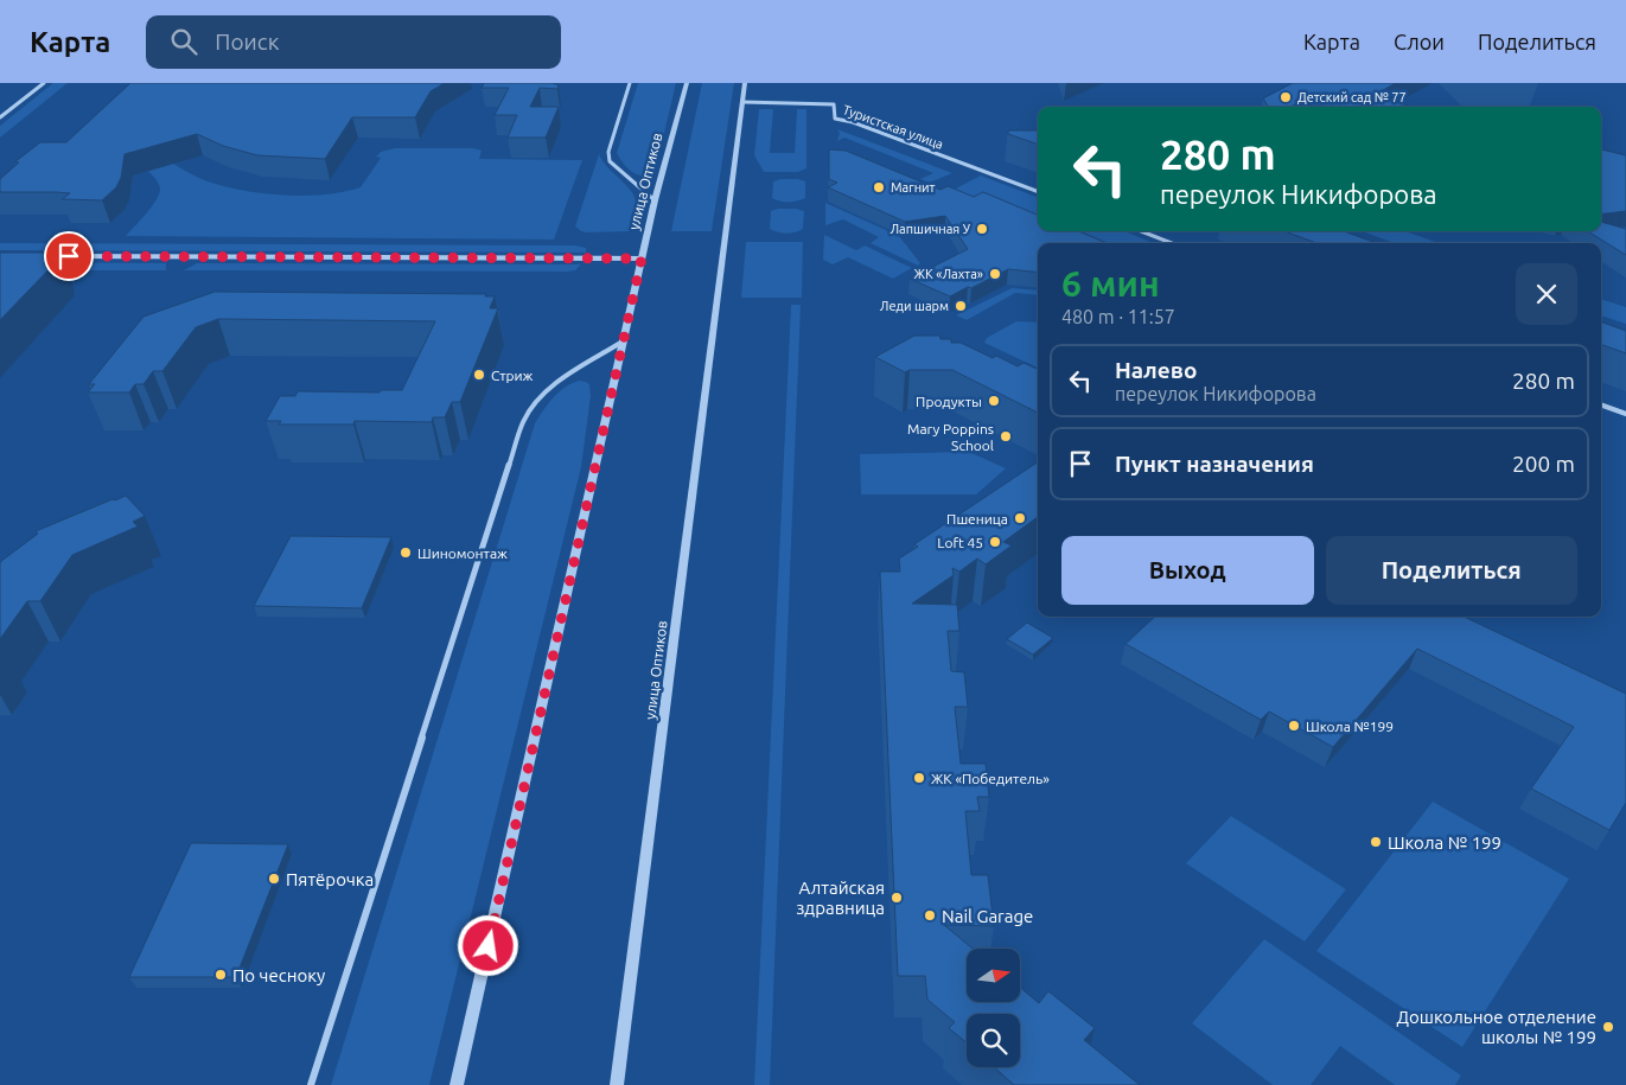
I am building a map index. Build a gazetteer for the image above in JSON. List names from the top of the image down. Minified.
{"streets":{"street":["Туристская улица","улица Оптиков"]},"crossings":[["Туристская улица","улица Оптиков"]],"places":["Детский сад № 77","Магнит","Лапшичная У","ЖК «Лахта»","Леди шарм","Стриж","Продукты","Mary Poppins School","Пшеница","Loft 45","Шиномонтаж","Школа №199","ЖК «Победитель»","Школа № 199","Пятёрочка","Алтайская здравница","Nail Garage","По чесноку","Дошкольное отделение школы № 199"],"north":"right","page":{"header":"Карта","search":"Поиск","nav":["Карта","Слои","Поделиться"],"turn":["280 m","переулок Никифорова"],"heading":["6 мин","480 m · 11:57"],"list":[{"name":"Налево","note":"переулок Никифорова","value":"280 m"},{"name":"Пункт назначения","value":"200 m"}],"buttons":["Выход","Поделиться"]}}
